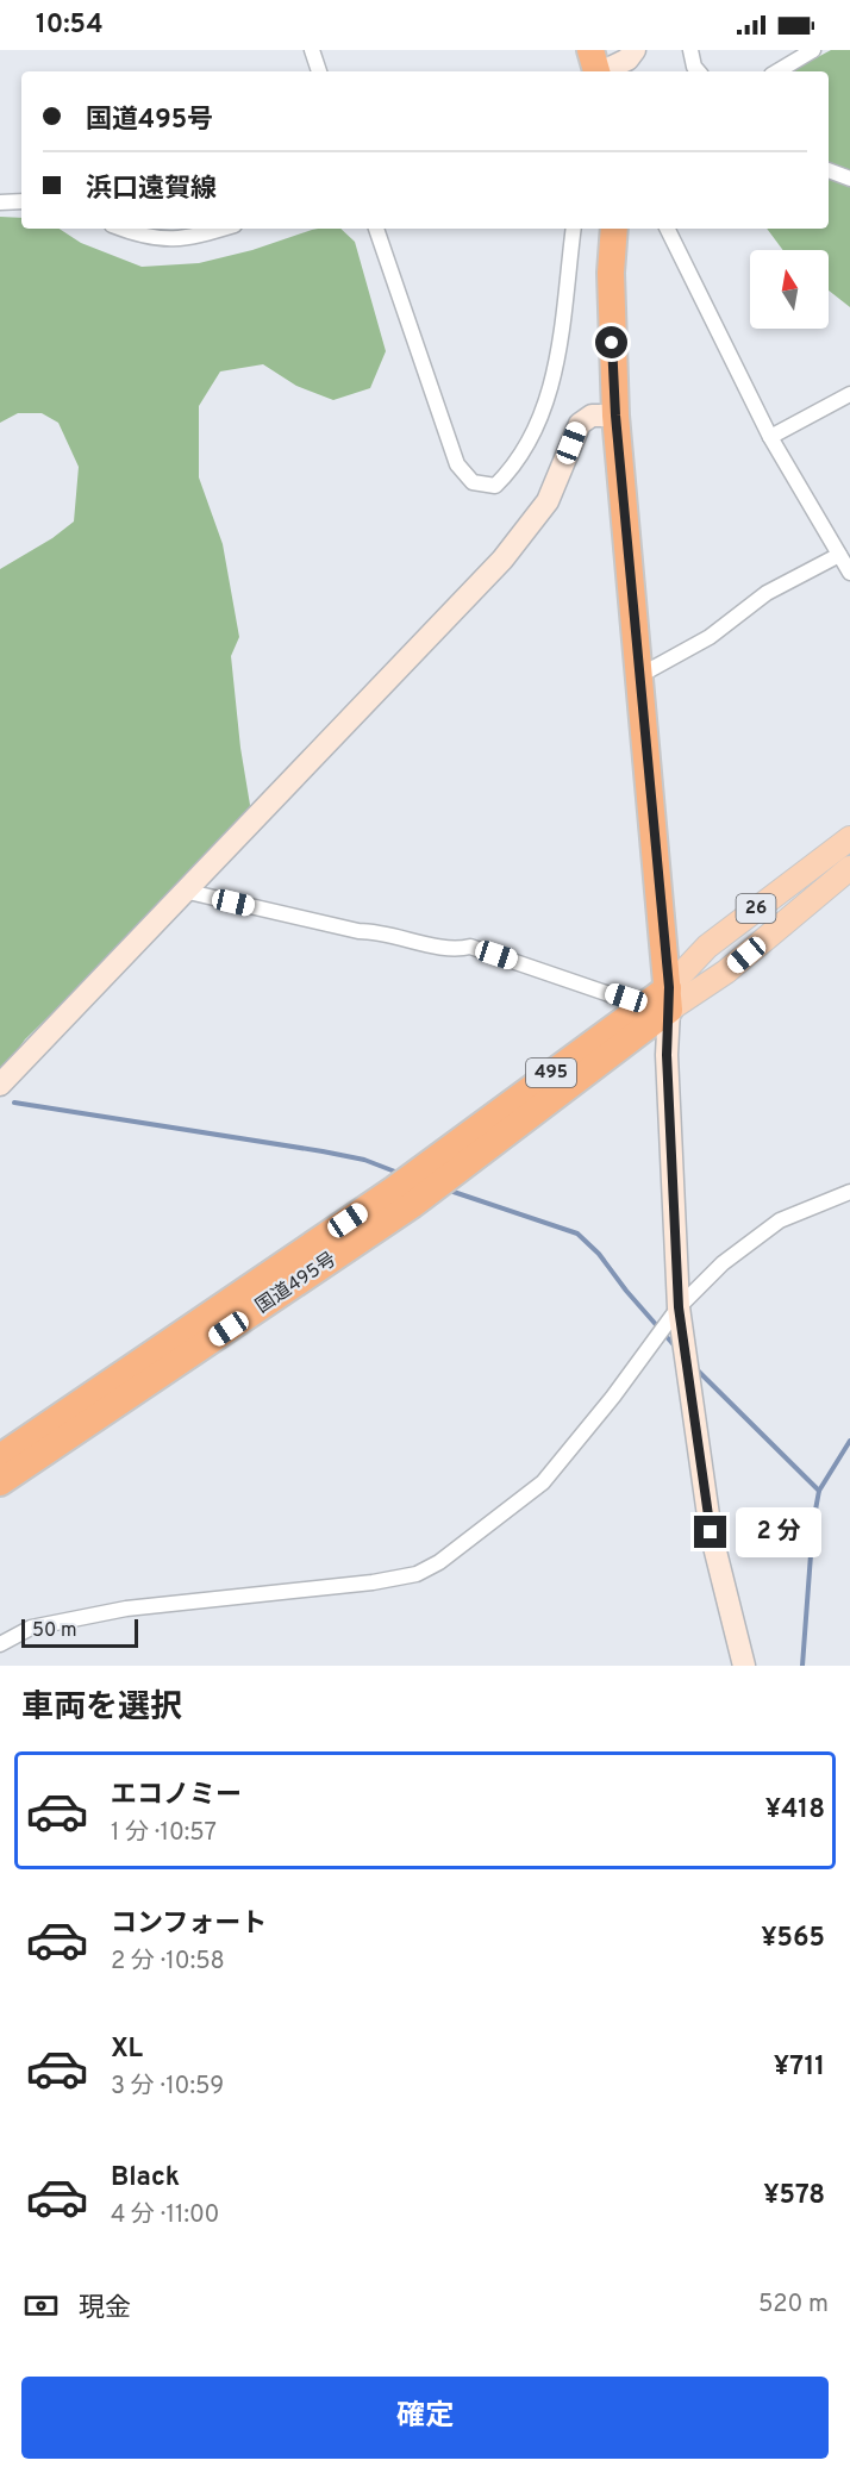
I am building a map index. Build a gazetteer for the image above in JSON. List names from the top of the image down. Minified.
{"streets":{"highway":["495","国道495号"],"main road":["26"]},"crossings":[["26","国道495号"]],"scale_bar":"50 m","north":"top","page":{"status":"10:54","banner":["国道495号","浜口遠賀線"],"bubble":"2 分","scale":"50 m","heading":"車両を選択","list":[{"name":"エコノミー","note":"1 分 · 10:57","value":"¥418"},{"name":"コンフォート","note":"2 分 · 10:58","value":"¥565"},{"name":"XL","note":"3 分 · 10:59","value":"¥711"},{"name":"Black","note":"4 分 · 11:00","value":"¥578"}],"pay":["現金","520 m"],"buttons":"確定"}}
